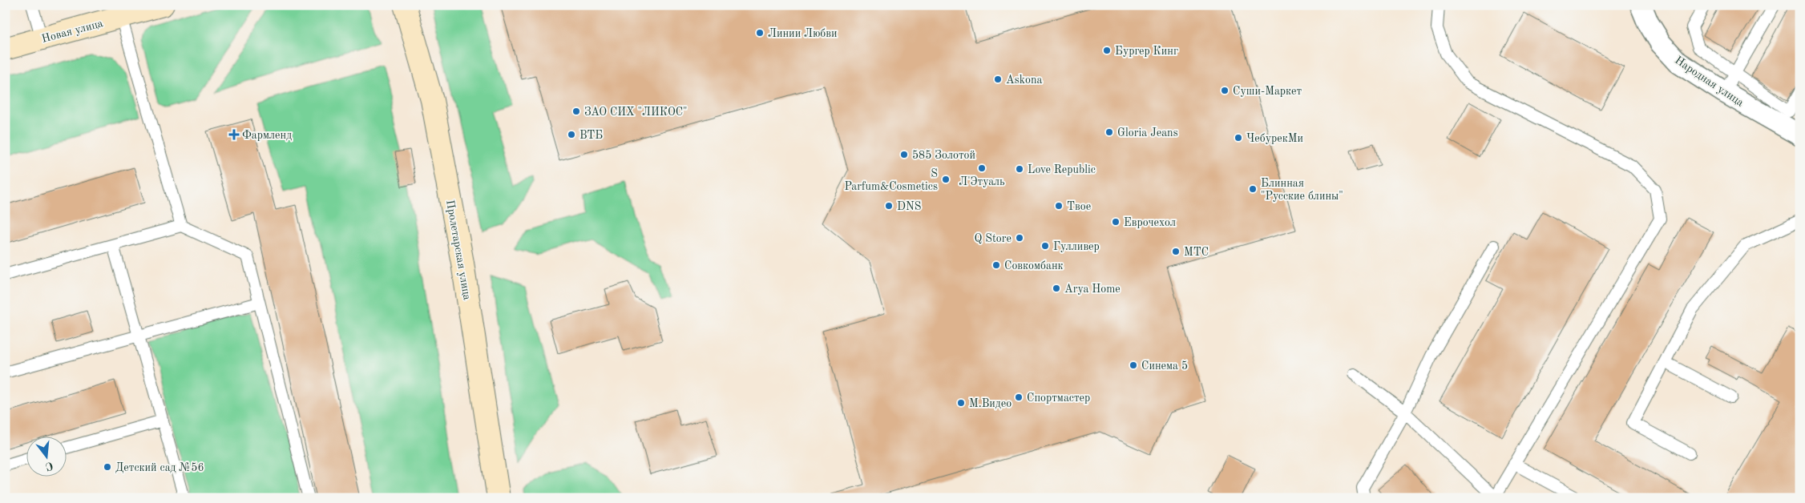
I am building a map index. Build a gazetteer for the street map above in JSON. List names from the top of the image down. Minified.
{"streets":{"main road":["Новая улица","Пролетарская улица"],"street":["Народная улица"]},"places":{"other":["Линии Любви","Бургер Кинг","Askona","Суши-Маркет","ЗАО СИХ \"ЛИКОС\"","Gloria Jeans","ВТБ","ЧебурекМи","585 Золотой","Л'Этуаль","Love Republic","S Parfum&Cosmetics","Блинная \"Русские блины\"","DNS","Твое","Еврочехол","Q Store","Гулливер","МТС","Совкомбанк","Arya Home","Синема 5","Спортмастер","М.Видео","Детский сад №56"],"health":["Фармленд"]},"north":"bottom"}
